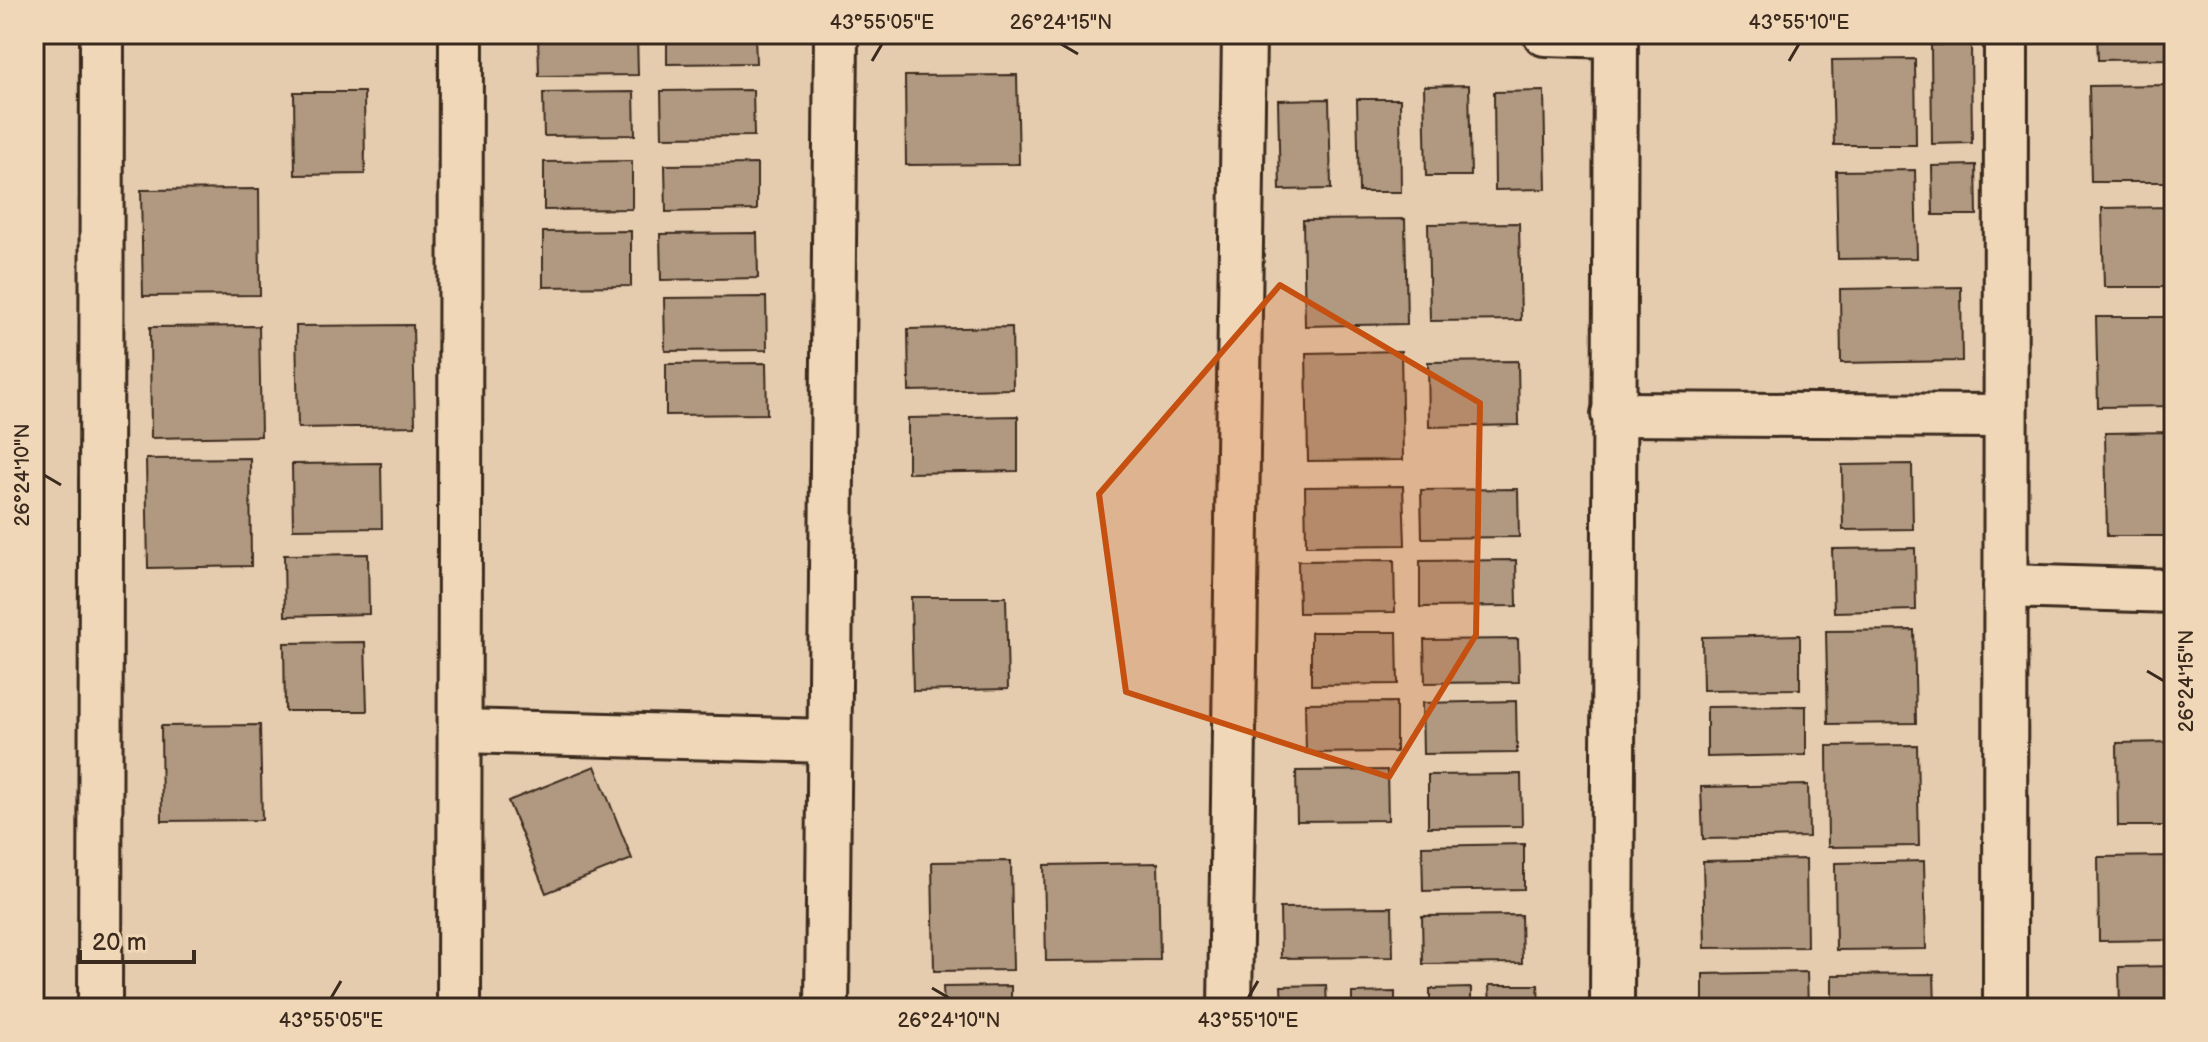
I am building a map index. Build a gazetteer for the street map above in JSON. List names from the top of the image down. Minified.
{"scale_bar":"20 m","coordinates":["43°55'05\"E","26°24'15\"N","43°55'10\"E","26°24'10\"N"]}
